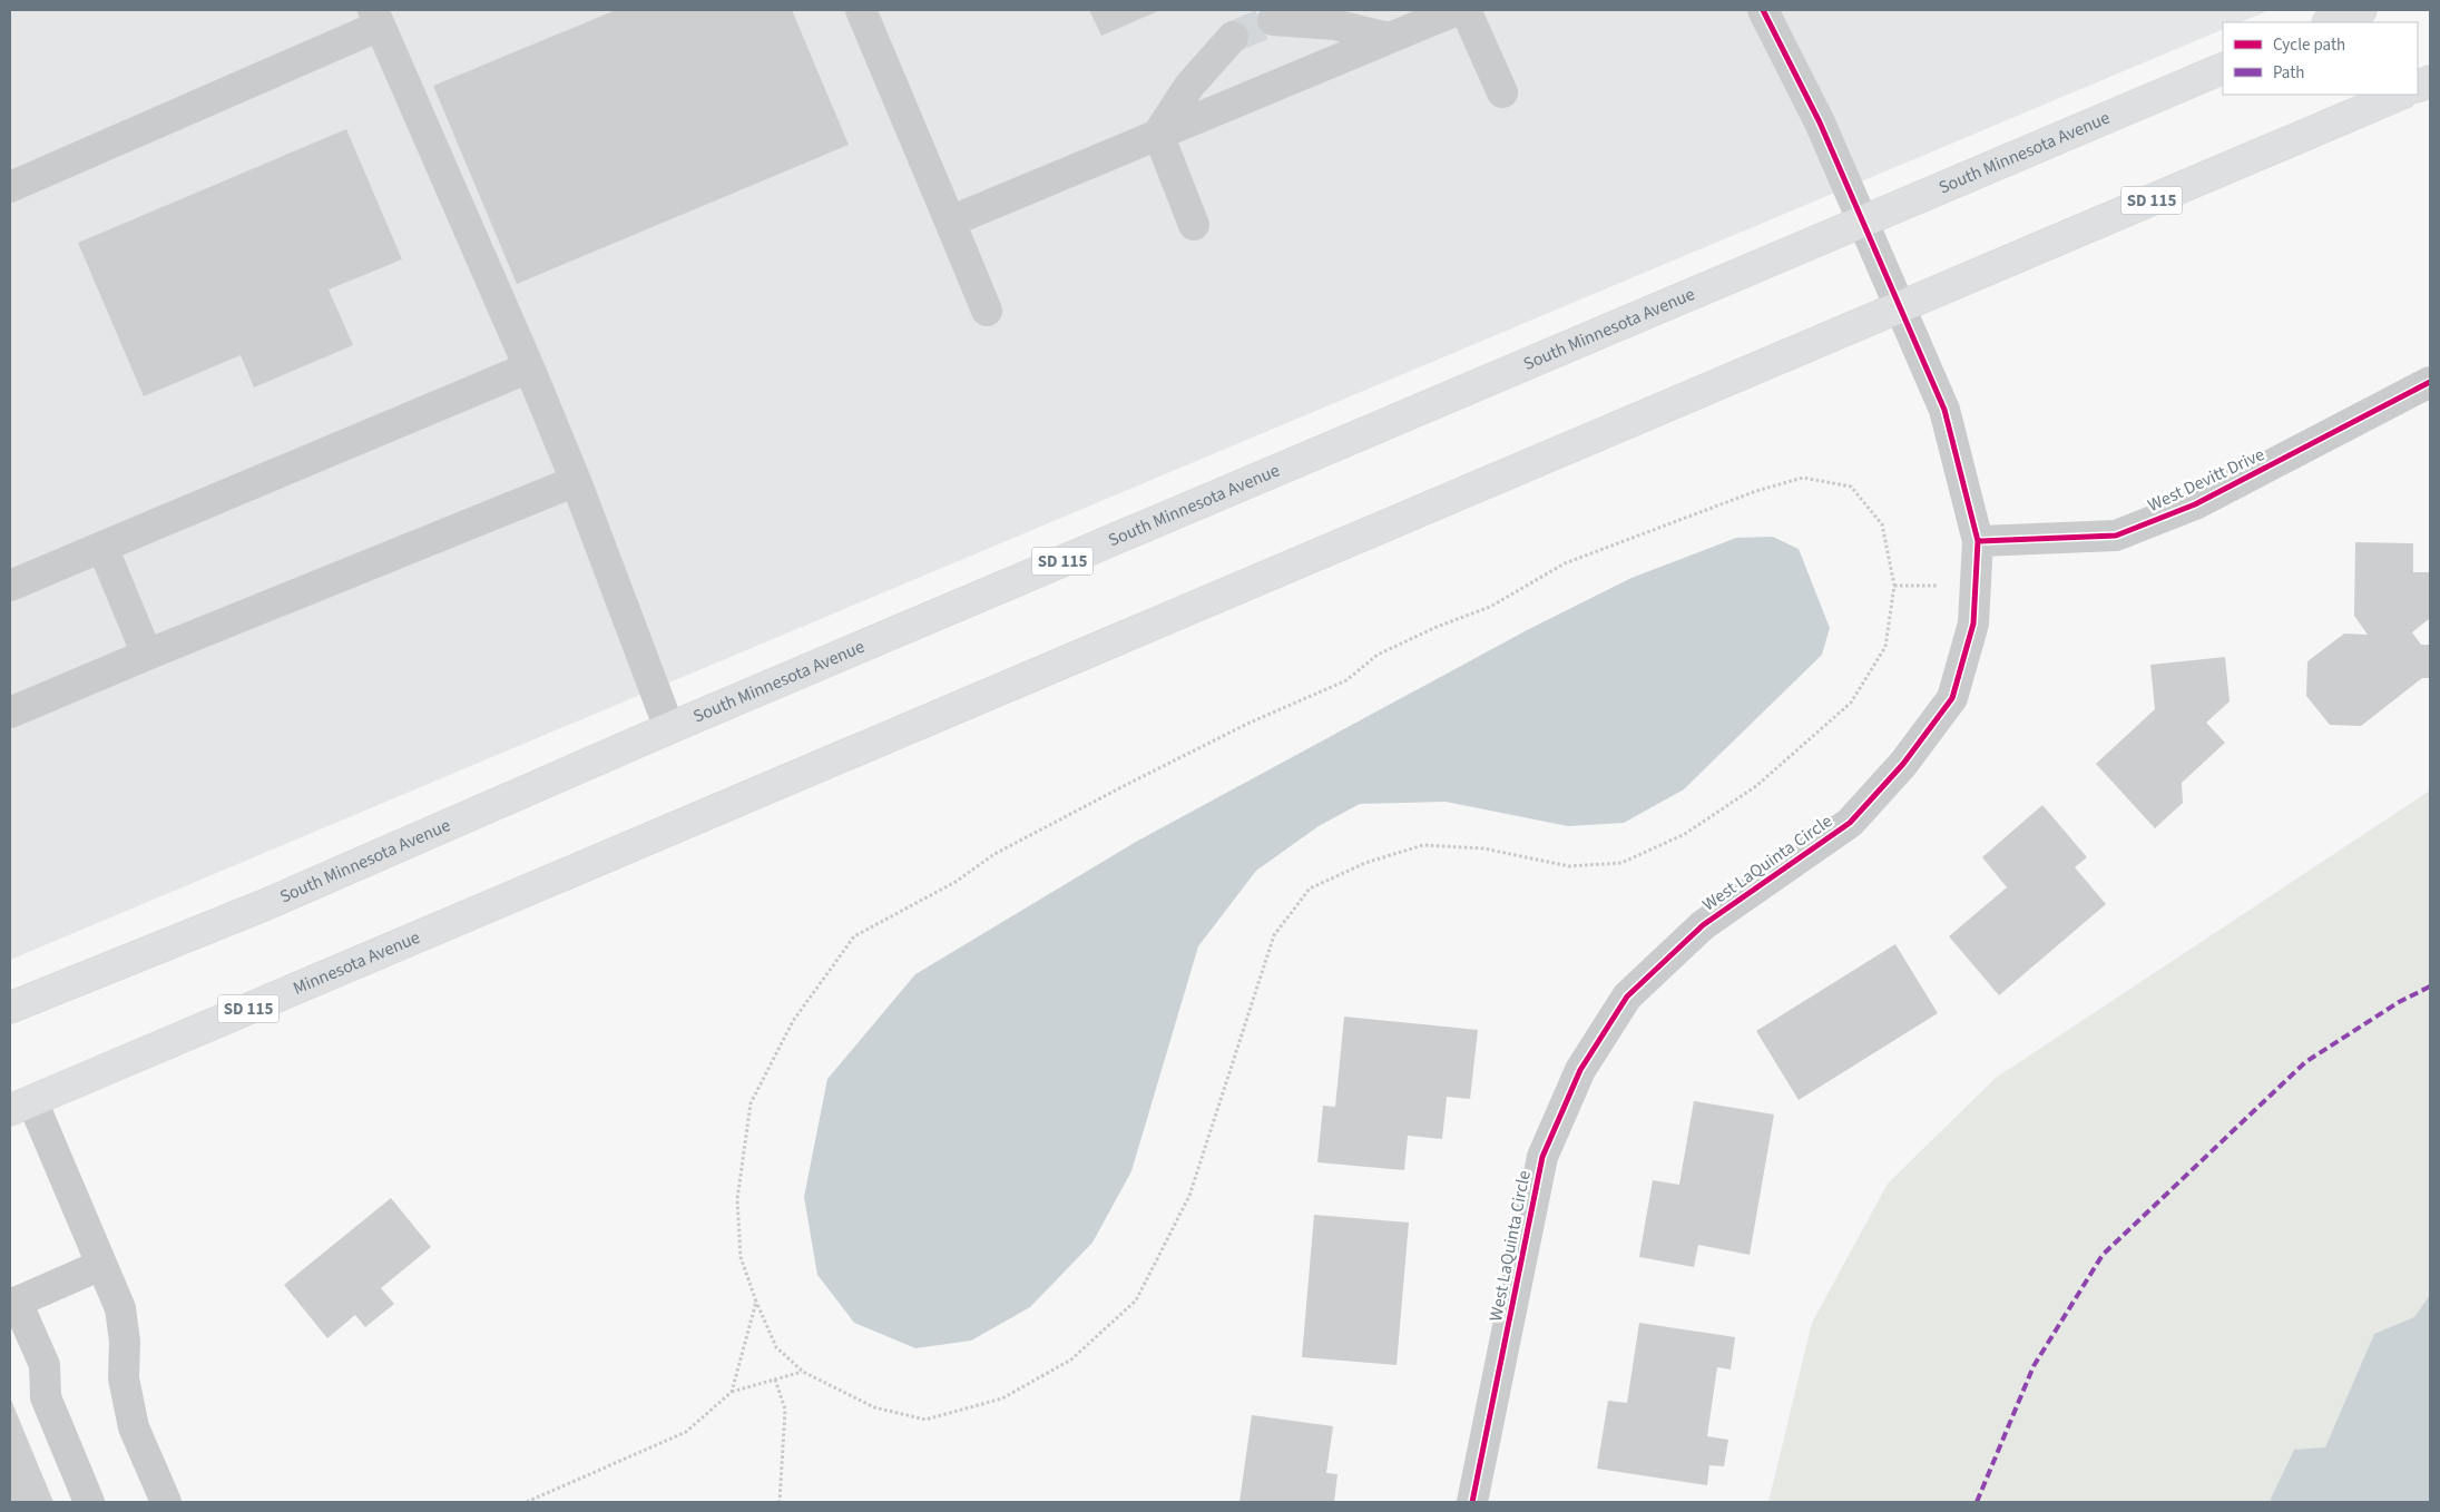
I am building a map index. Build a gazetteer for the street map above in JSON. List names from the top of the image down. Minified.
{"streets":{"main road":["South Minnesota Avenue","SD 115","Minnesota Avenue"],"street":["West Devitt Drive","West LaQuinta Circle"]},"crossings":[["South Minnesota Avenue","West LaQuinta Circle"],["SD 115","West LaQuinta Circle"],["SD 115","Minnesota Avenue"],["West Devitt Drive","West LaQuinta Circle"],["West LaQuinta Circle","Minnesota Avenue"]],"legend":["Cycle path","Path"]}
